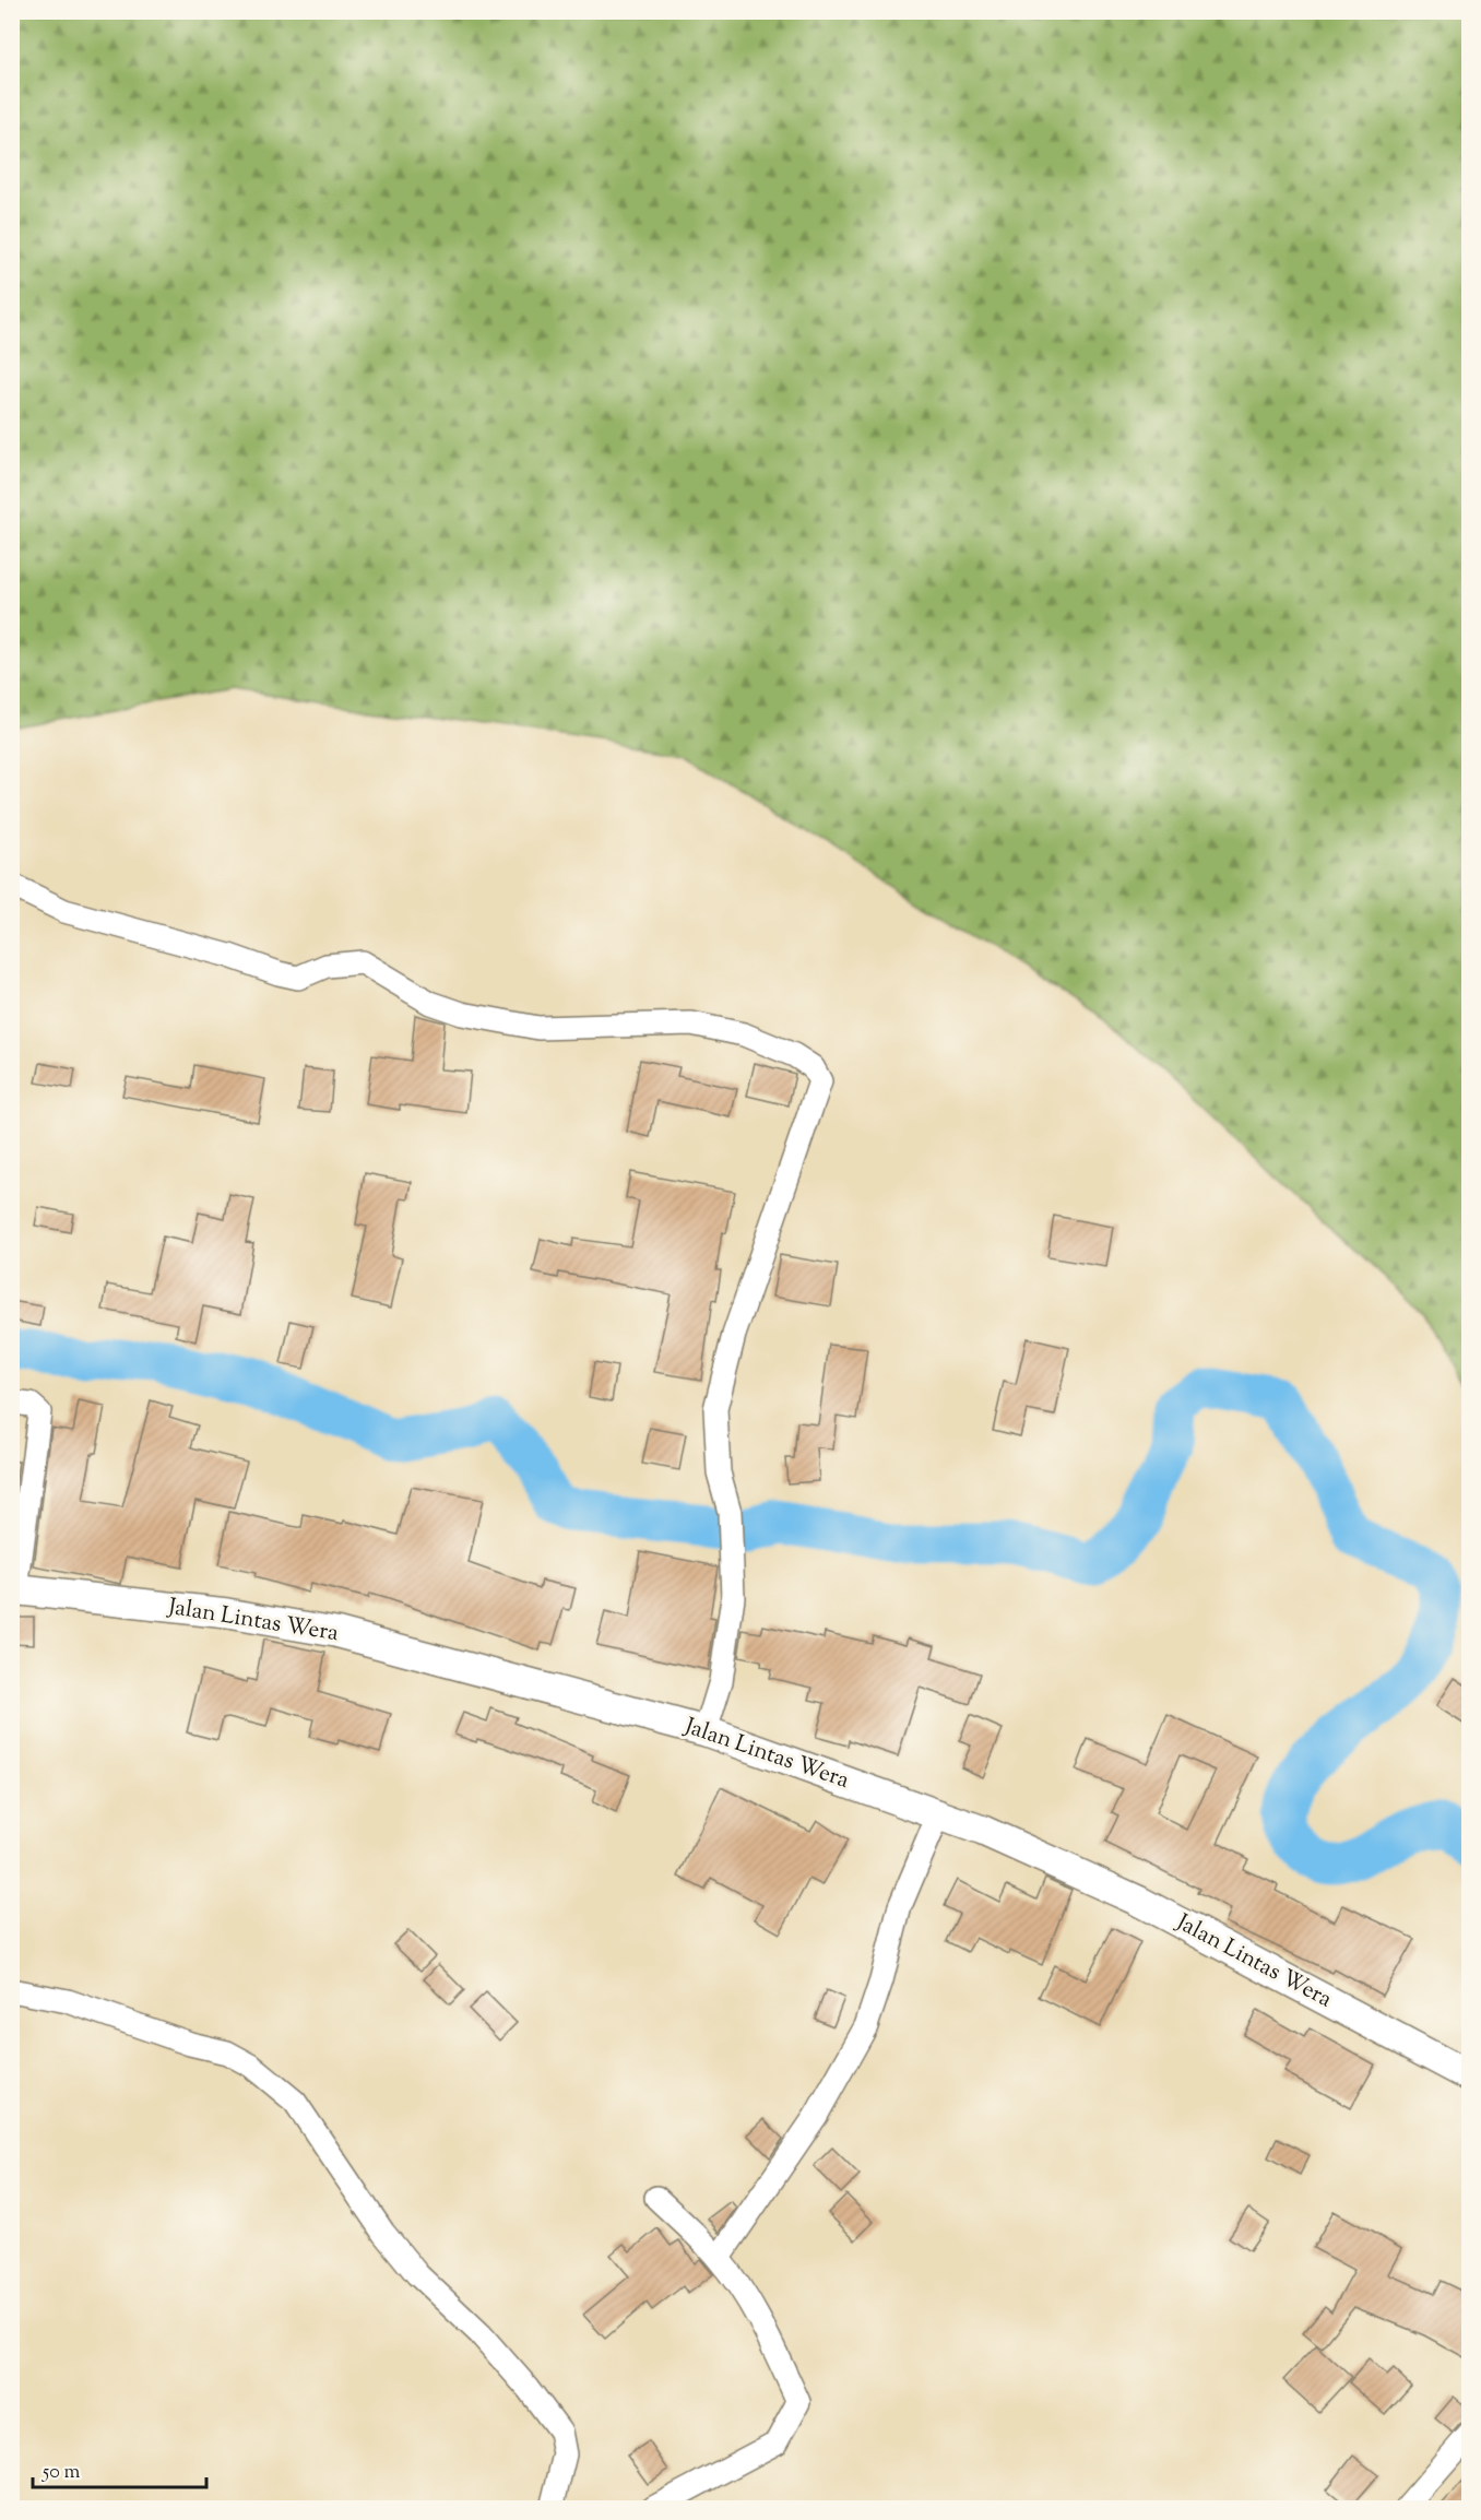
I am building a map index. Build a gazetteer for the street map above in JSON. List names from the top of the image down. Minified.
{"streets":{"main road":["Jalan Lintas Wera"]},"scale_bar":"50 m"}
